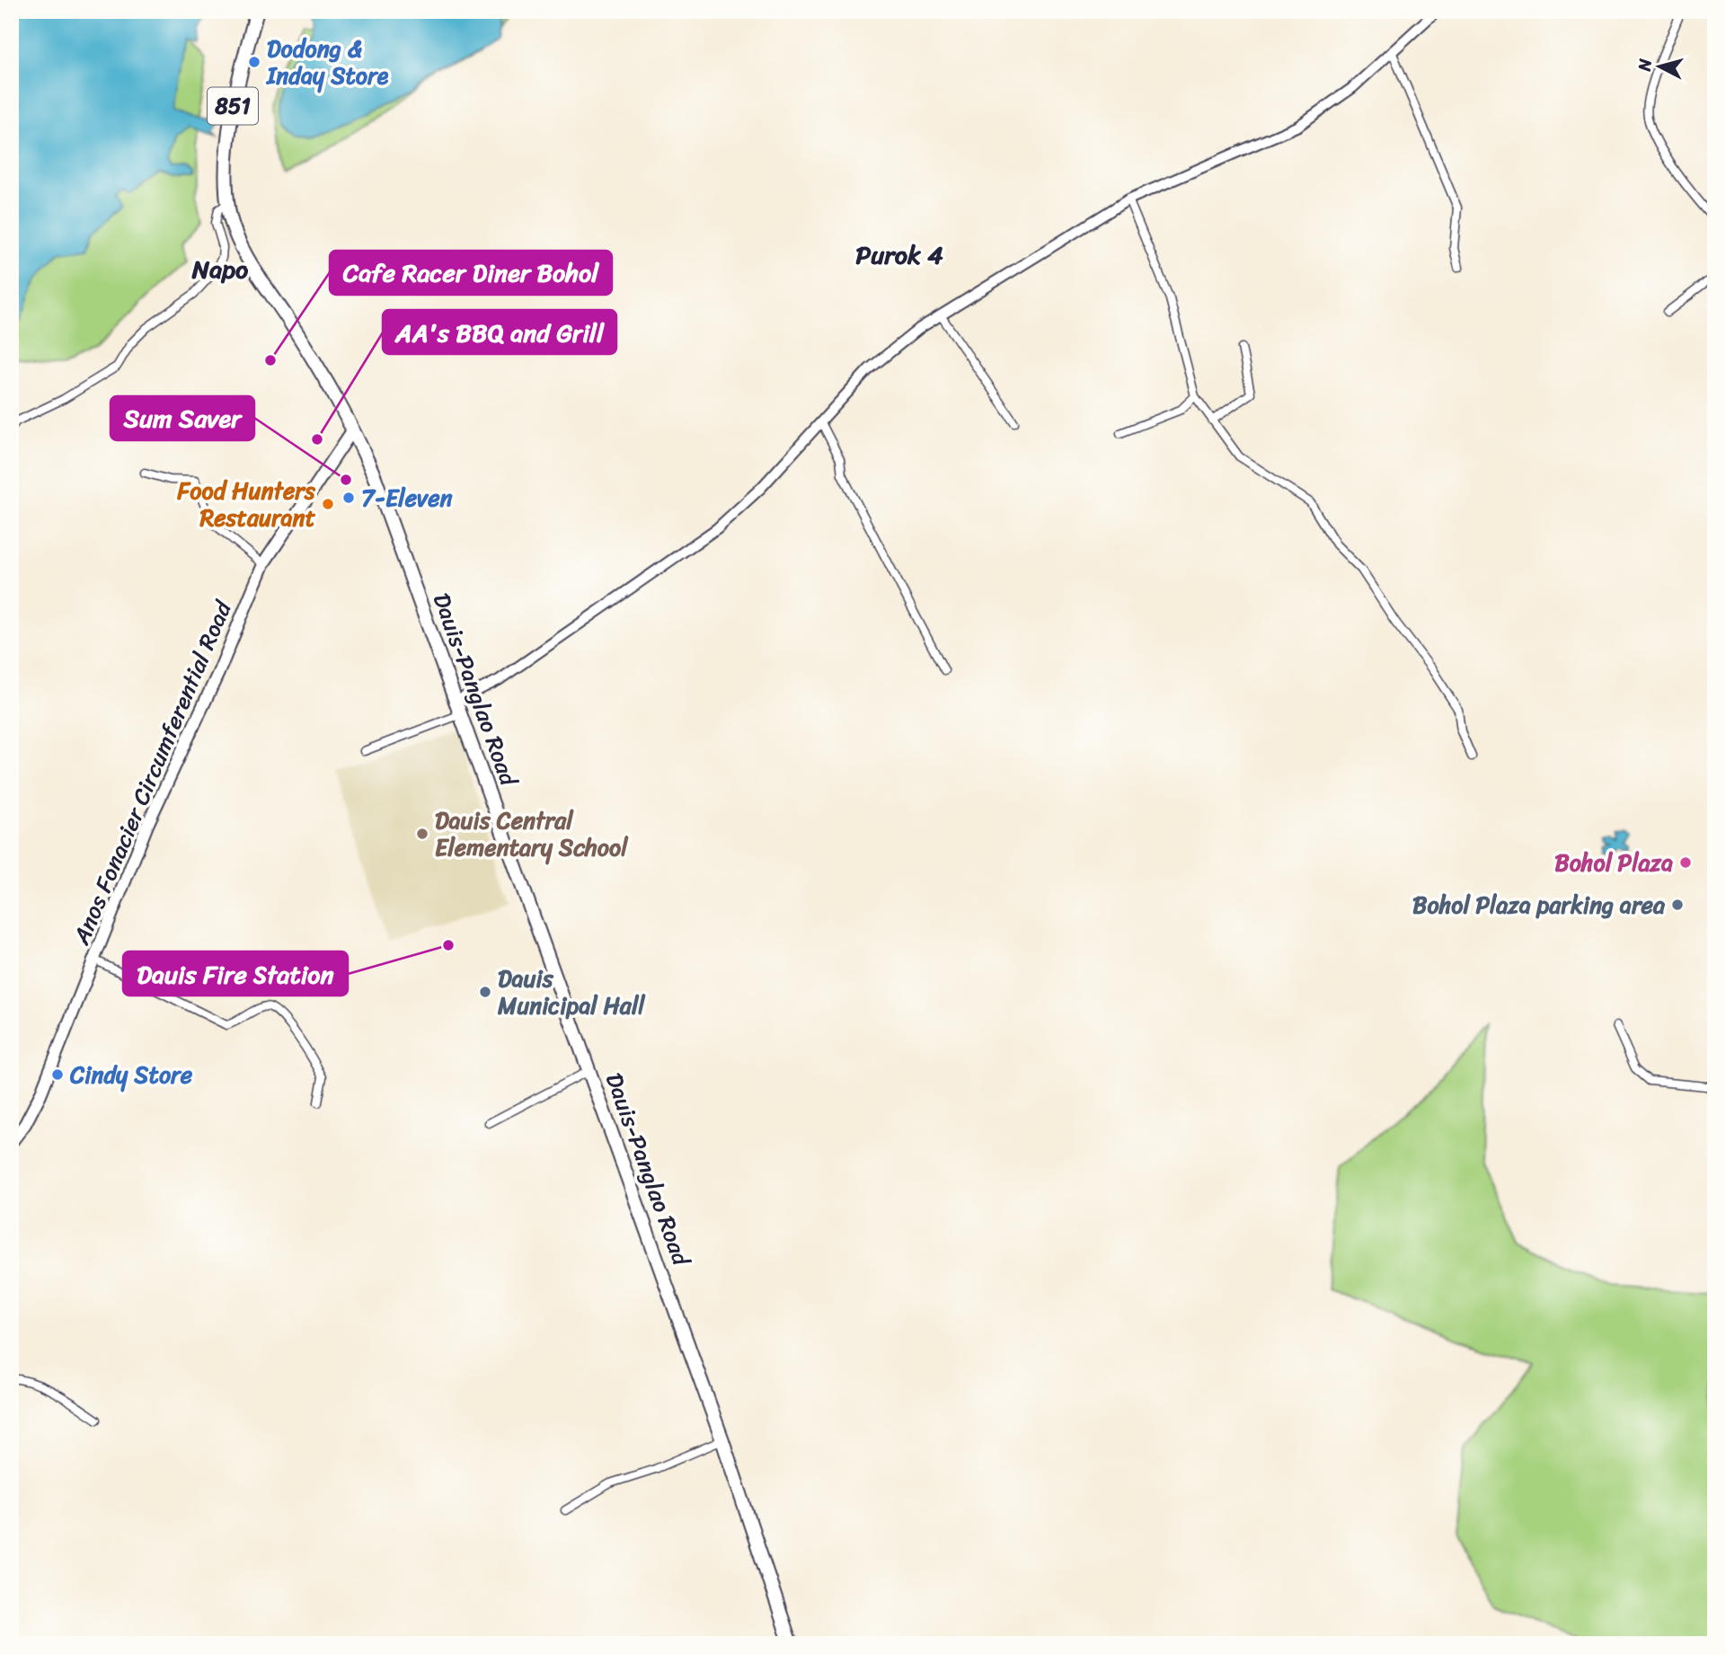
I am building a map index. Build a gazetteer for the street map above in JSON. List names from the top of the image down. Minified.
{"streets":{"main road":["851","Dauis-Panglao Road","Anos Fonacier Circumferential Road"]},"crossings":[["Dauis-Panglao Road","Anos Fonacier Circumferential Road"]],"districts":["Purok 4","Napo"],"places":["Dodong & Inday Store","Cafe Racer Diner Bohol","AA's BBQ and Grill","Sum Saver","7-Eleven","Food Hunters Restaurant","Dauis Central Elementary School","Bohol Plaza","Bohol Plaza parking area","Dauis Fire Station","Dauis Municipal Hall","Cindy Store"],"north":"left"}
